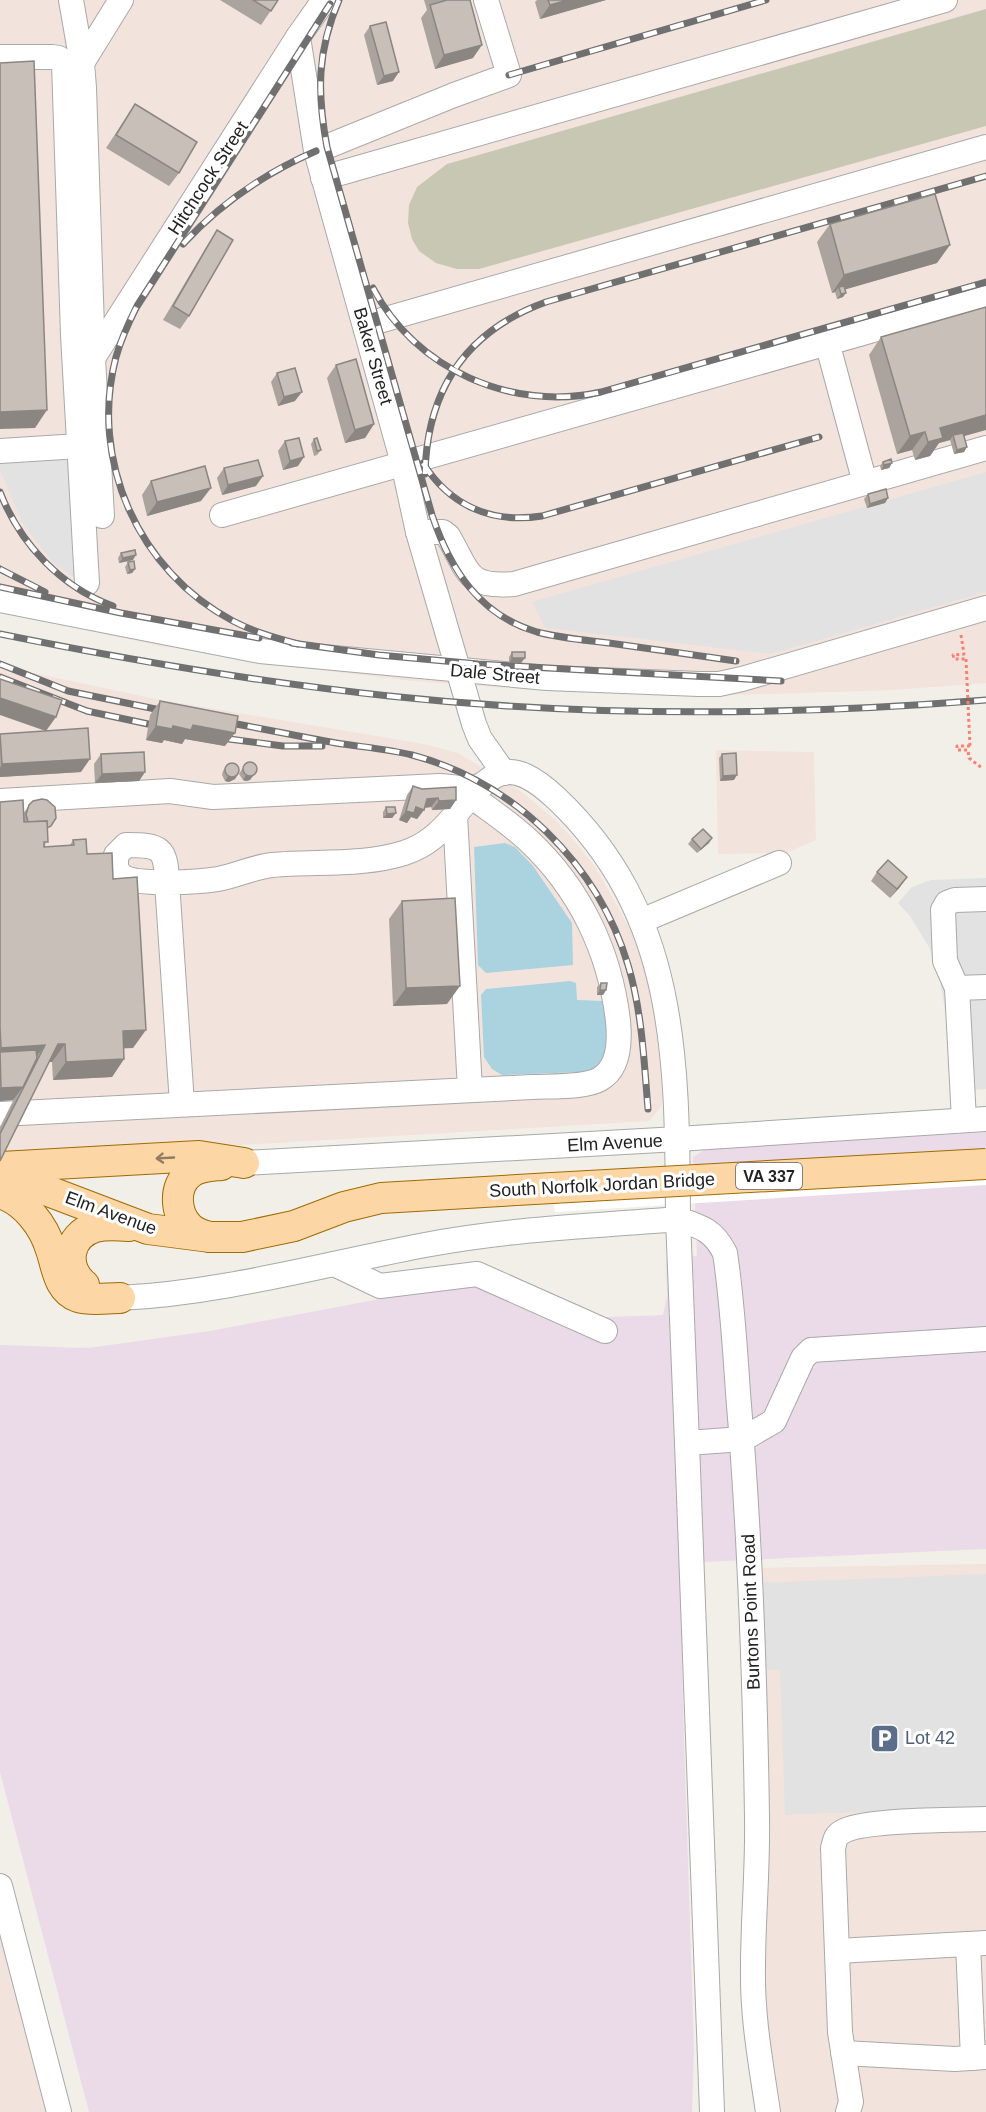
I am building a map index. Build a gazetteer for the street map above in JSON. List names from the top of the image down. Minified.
{"streets":{"main road":["Elm Avenue","VA 337","South Norfolk Jordan Bridge"],"street":["Hitchcock Street","Baker Street","Dale Street","Burtons Point Road"]},"crossings":[["Hitchcock Street","Baker Street"],["Baker Street","Dale Street"],["Elm Avenue","South Norfolk Jordan Bridge"]],"places":{"parking":["Lot 42"]}}
